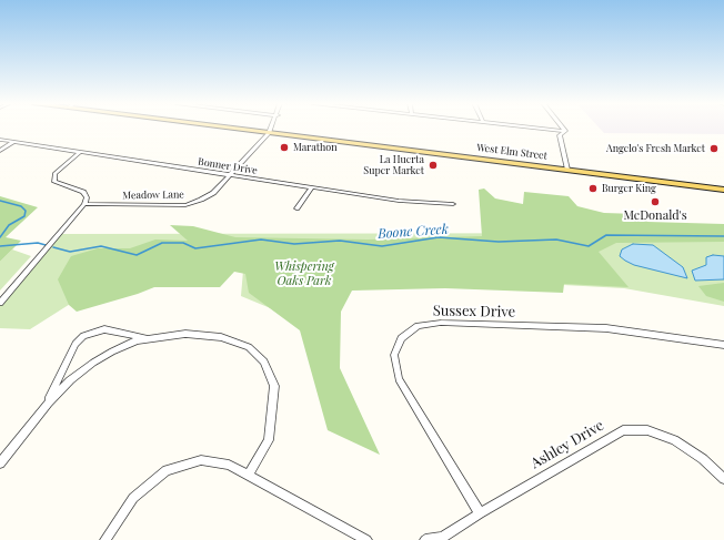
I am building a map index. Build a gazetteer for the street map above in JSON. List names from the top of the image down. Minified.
{"streets":{"main road":["West Elm Street"],"street":["Bonner Drive","Meadow Lane","Sussex Drive","Ashley Drive"]},"crossings":[["West Elm Street","Meadow Lane"],["Bonner Drive","Meadow Lane"],["Sussex Drive","Ashley Drive"]],"water":["Boone Creek"],"parks":["Whispering Oaks Park"],"places":["Marathon","Angelo's Fresh Market","La Huerta Super Market","Burger King","McDonald's"]}
